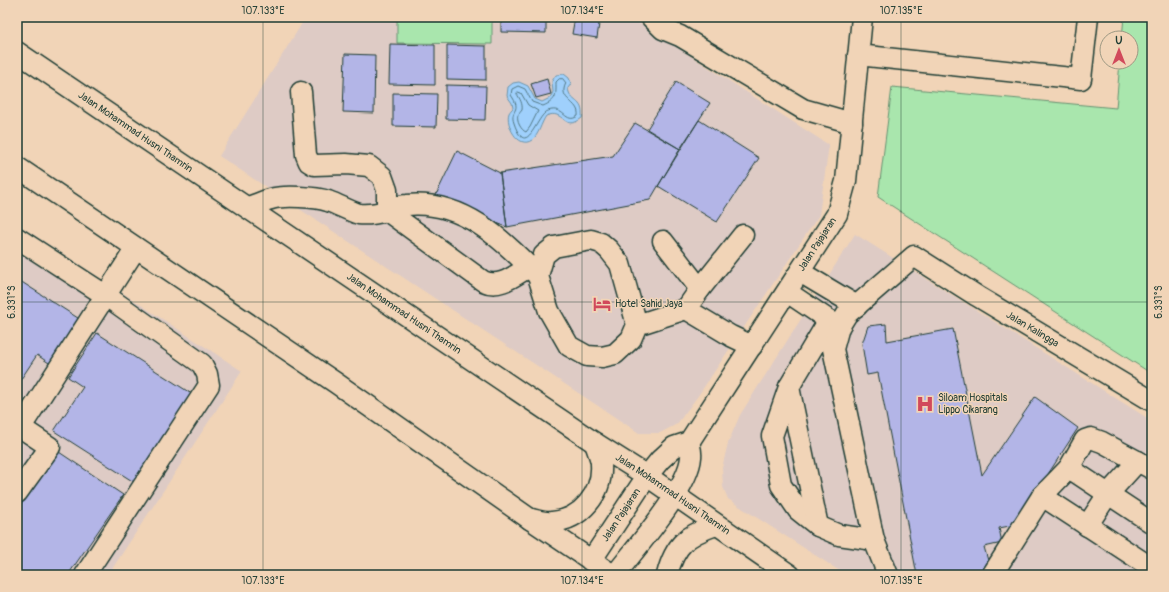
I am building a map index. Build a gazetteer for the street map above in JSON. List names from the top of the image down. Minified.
{"streets":{"street":["Jalan Mohammad Husni Thamrin","Jalan Pajajaran","Jalan Kalingga"]},"crossings":[["Jalan Mohammad Husni Thamrin","Jalan Pajajaran"]],"places":{"hotel":["Hotel Sahid Jaya"],"hospital":["Siloam Hospitals Lippo Cikarang"]},"north":"top","coordinates":["107.133°E","107.134°E","107.135°E","6.331°S"]}
